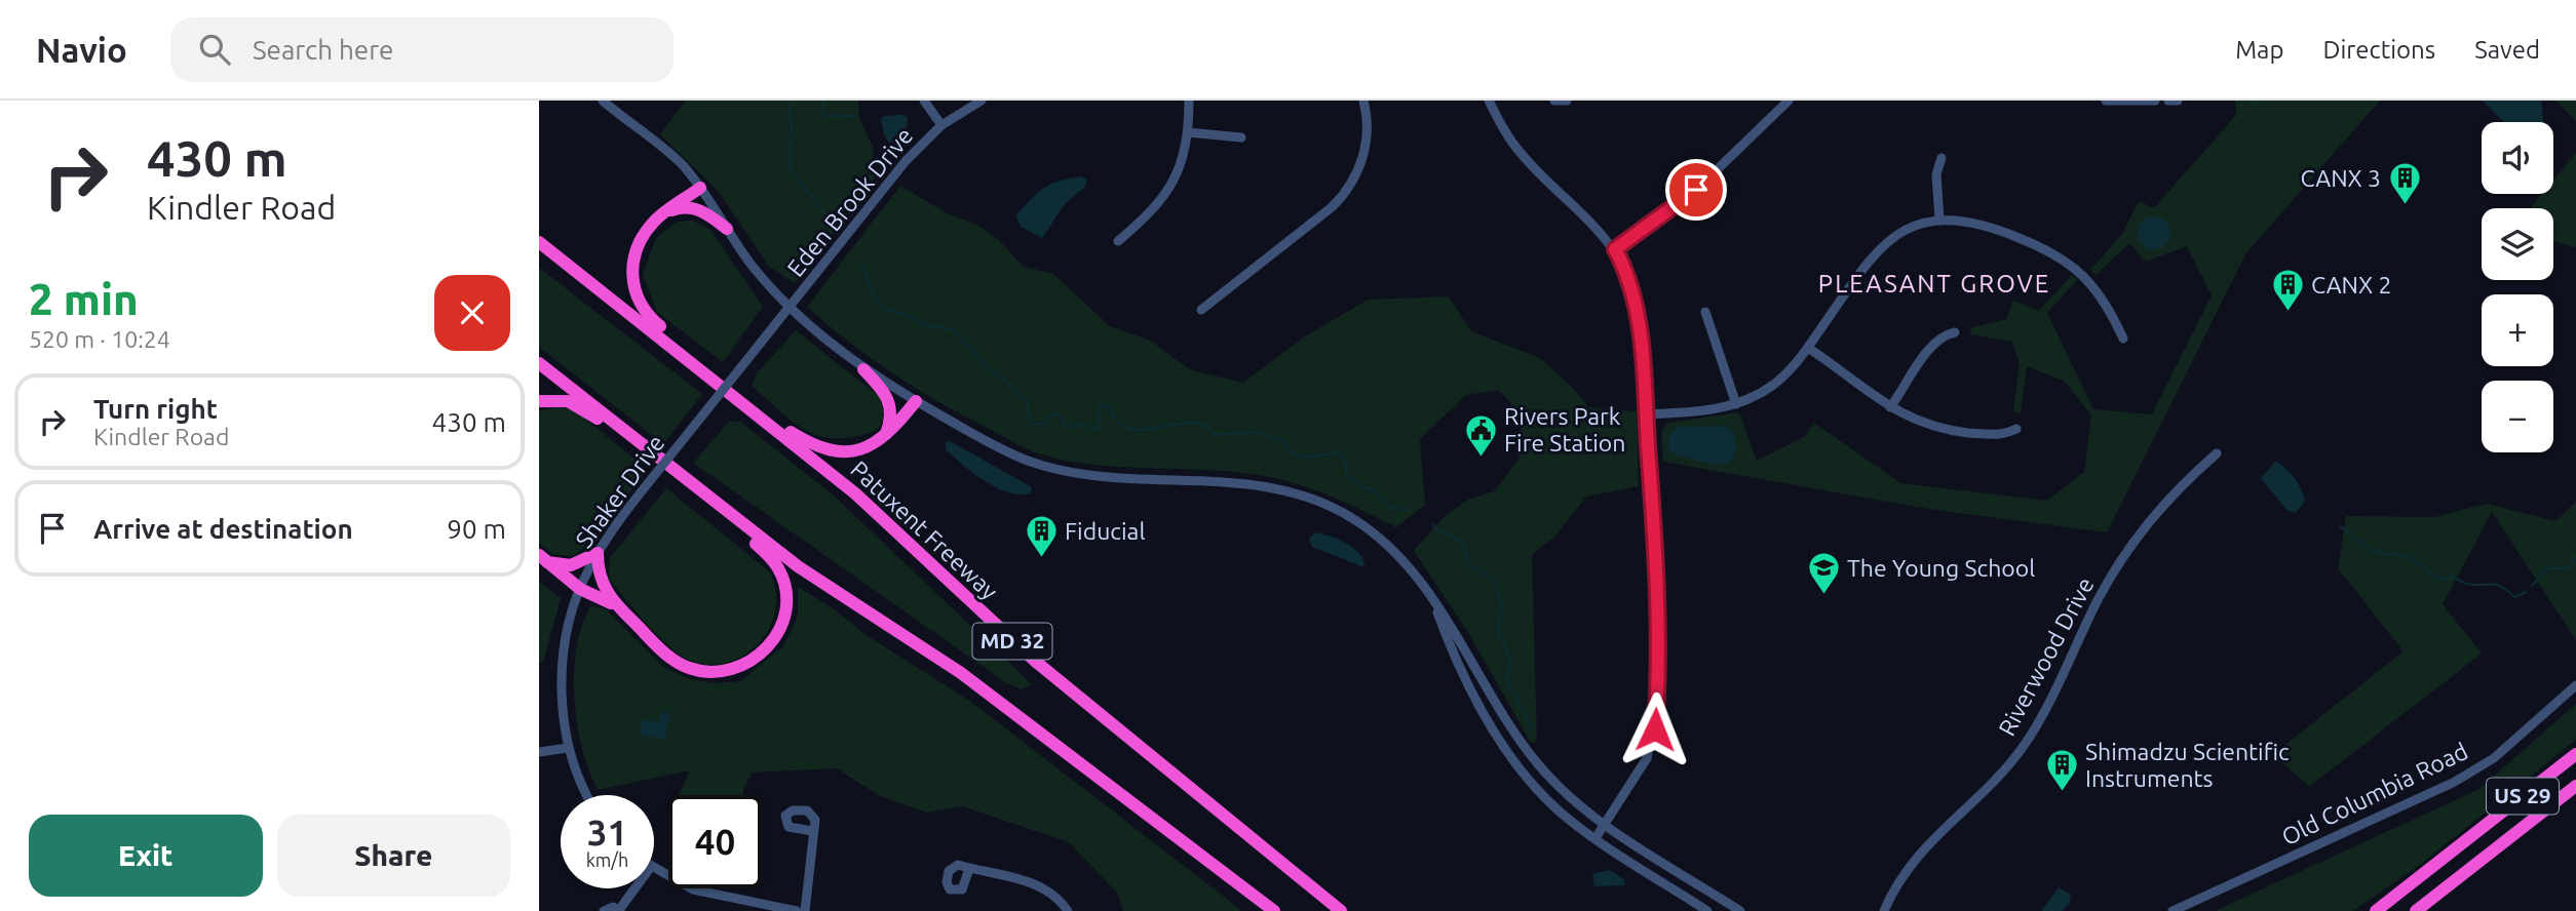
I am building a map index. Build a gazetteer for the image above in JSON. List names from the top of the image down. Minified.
{"streets":{"highway":["Patuxent Freeway","MD 32","US 29"],"street":["Eden Brook Drive","Shaker Drive","Riverwood Drive","Old Columbia Road"]},"crossings":[["Eden Brook Drive","Shaker Drive"]],"districts":["PLEASANT GROVE"],"places":{"building":["CANX 3","CANX 2","Fiducial","Shimadzu Scientific Instruments"],"public building":["Rivers Park Fire Station"],"school or university":["The Young School"]},"page":{"header":"Navio","search":"Search here","nav":["Map","Directions","Saved"],"turn":["430 m","Kindler Road"],"map_buttons":["+","−"],"heading":["2 min","520 m · 10:24"],"list":[{"name":"Turn right","note":"Kindler Road","value":"430 m"},{"name":"Arrive at destination","value":"90 m"}],"speed":"31 km/h","limit":"40","buttons":["Exit","Share"]}}
